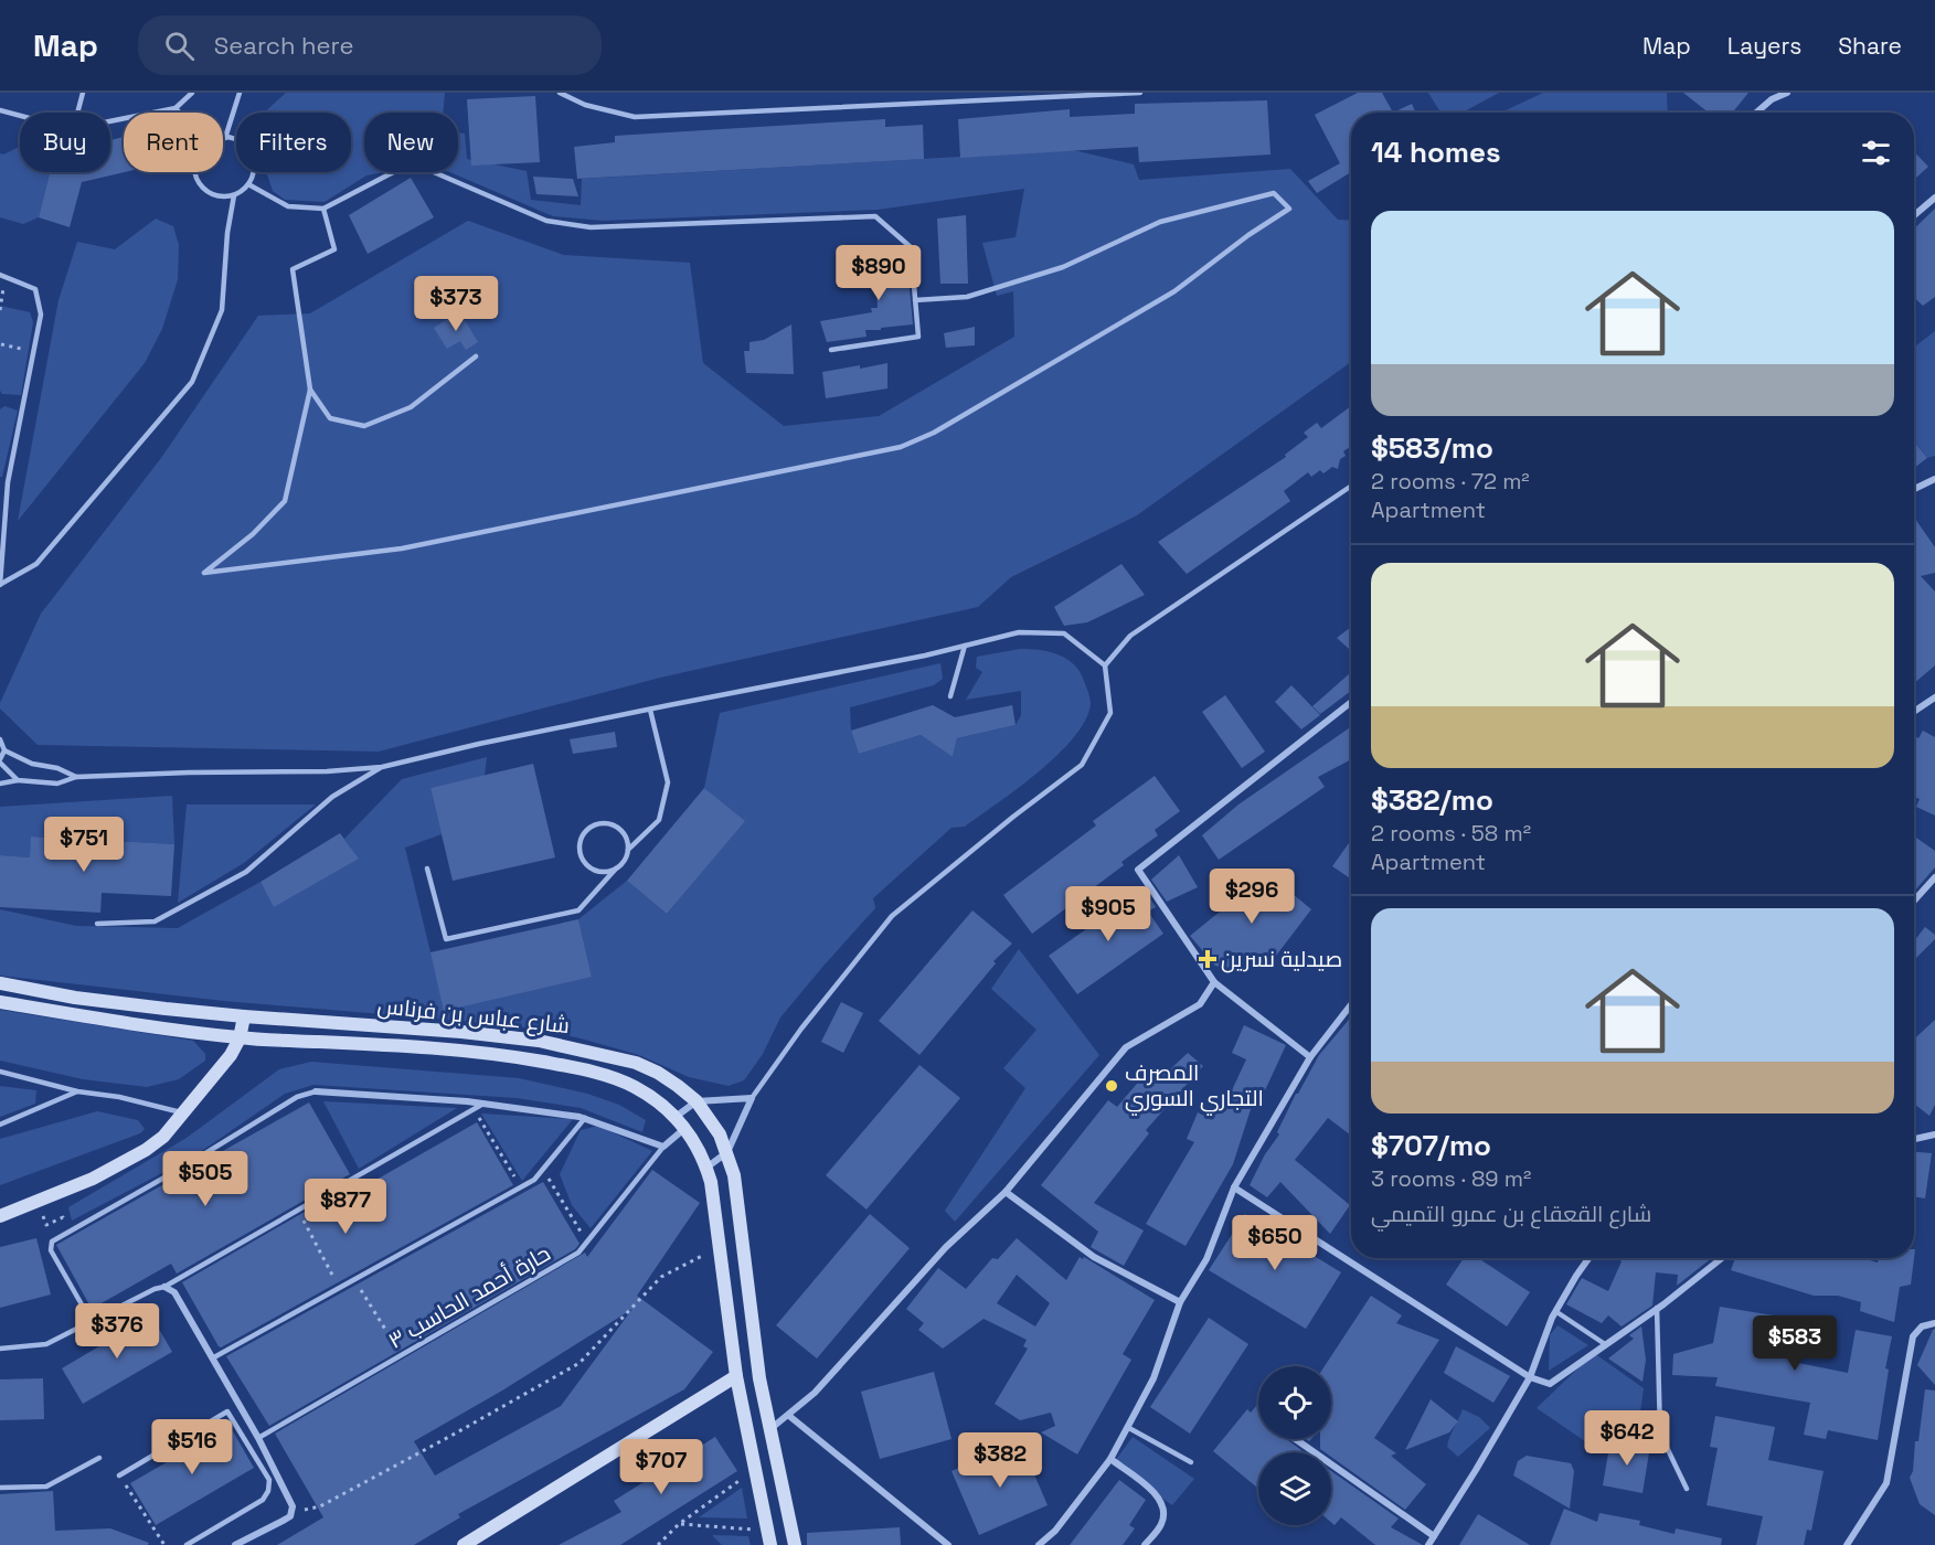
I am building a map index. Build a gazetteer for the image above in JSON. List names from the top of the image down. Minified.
{"streets":{"main road":["شارع عباس بن فرناس"],"lane":["حارة أحمد الحاسب ٣"]},"places":{"health":["صيدلية نسرين"],"other":["المصرف التجاري السوري"]},"page":{"header":"Map","search":"Search here","nav":["Map","Layers","Share"],"chip":["Buy","Rent","Filters","New"],"heading":"14 homes","list":[{"name":"$583/mo","note":"2 rooms · 72 m² · Apartment"},{"name":"$382/mo","note":"2 rooms · 58 m² · Apartment"},{"name":"$707/mo","note":"3 rooms · 89 m² · شارع القعقاع بن عمرو التميمي"}],"price":["$890","$373","$751","$296","$905","$505","$877","$650","$376","$583","$642","$516","$382","$707"]}}
